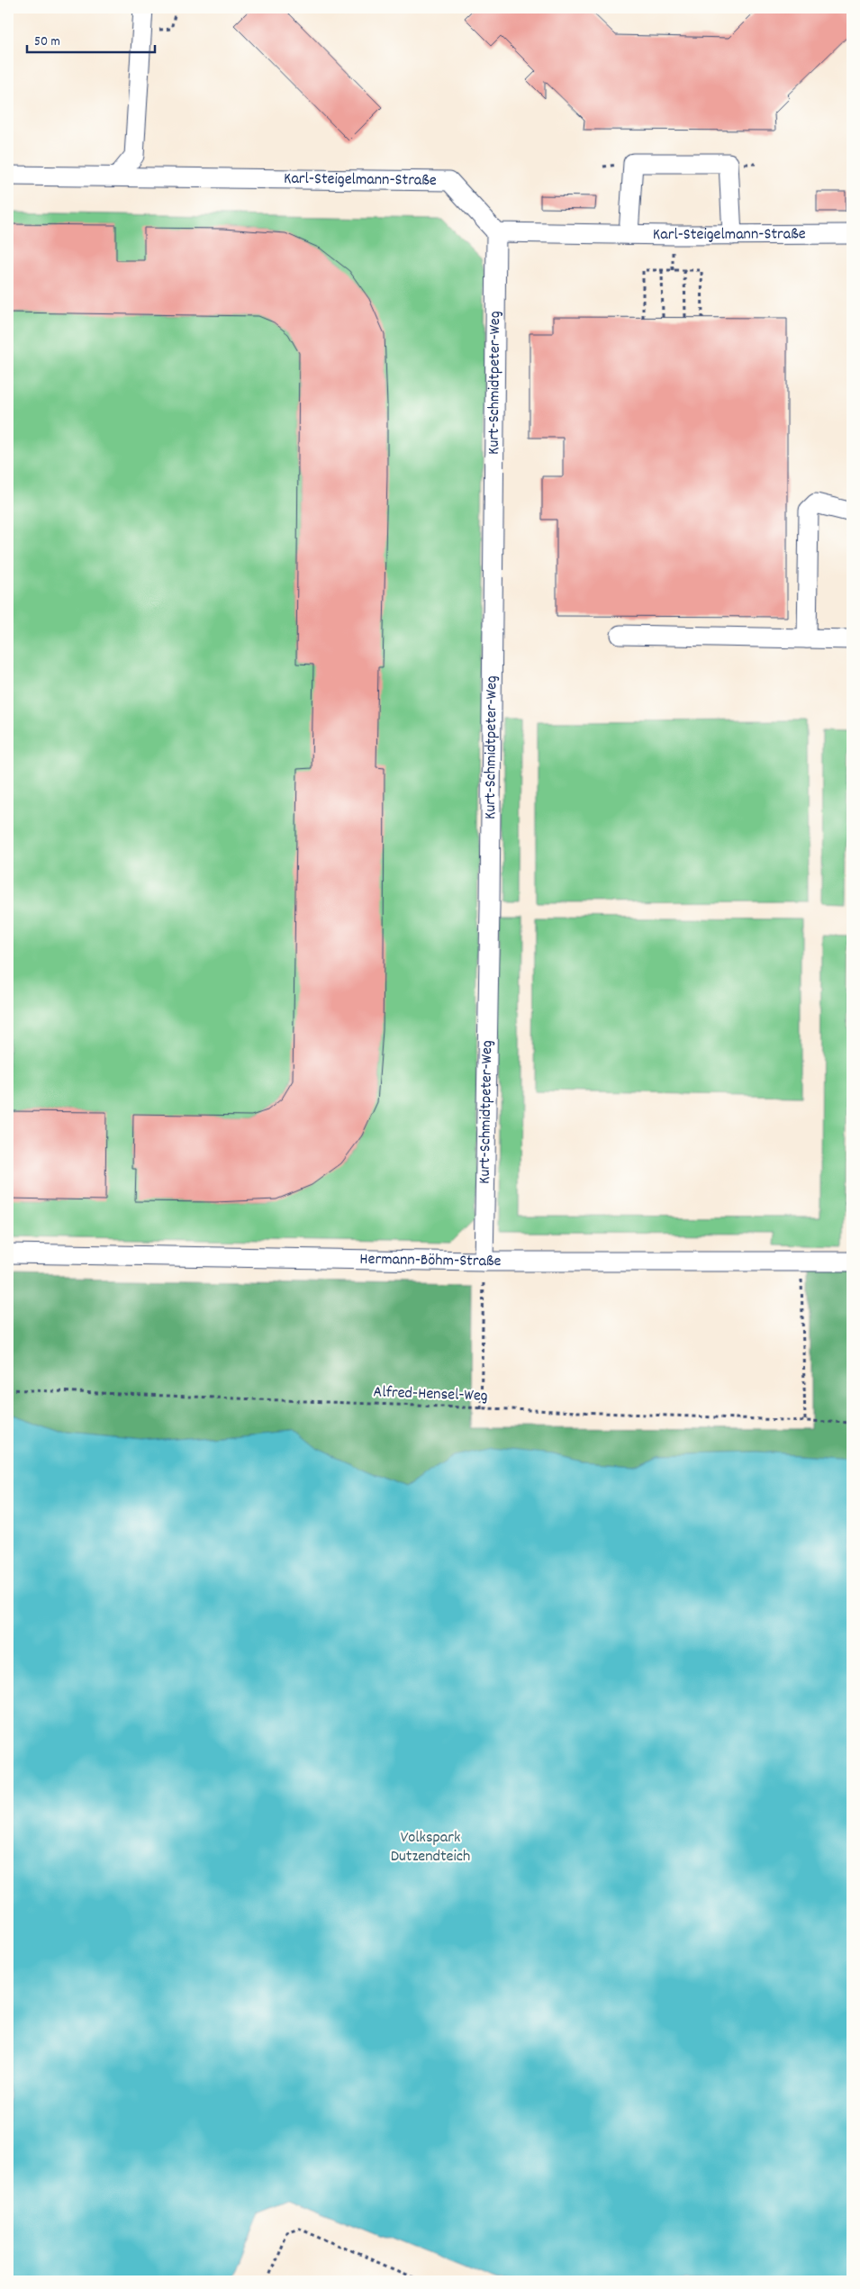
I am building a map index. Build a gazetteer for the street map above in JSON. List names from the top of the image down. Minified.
{"streets":{"street":["Karl-Steigelmann-Straße","Kurt-Schmidtpeter-Weg","Hermann-Böhm-Straße"],"path":["Alfred-Hensel-Weg"]},"crossings":[["Karl-Steigelmann-Straße","Kurt-Schmidtpeter-Weg"],["Kurt-Schmidtpeter-Weg","Hermann-Böhm-Straße"]],"parks":["Volkspark Dutzendteich"],"scale_bar":"50 m"}
